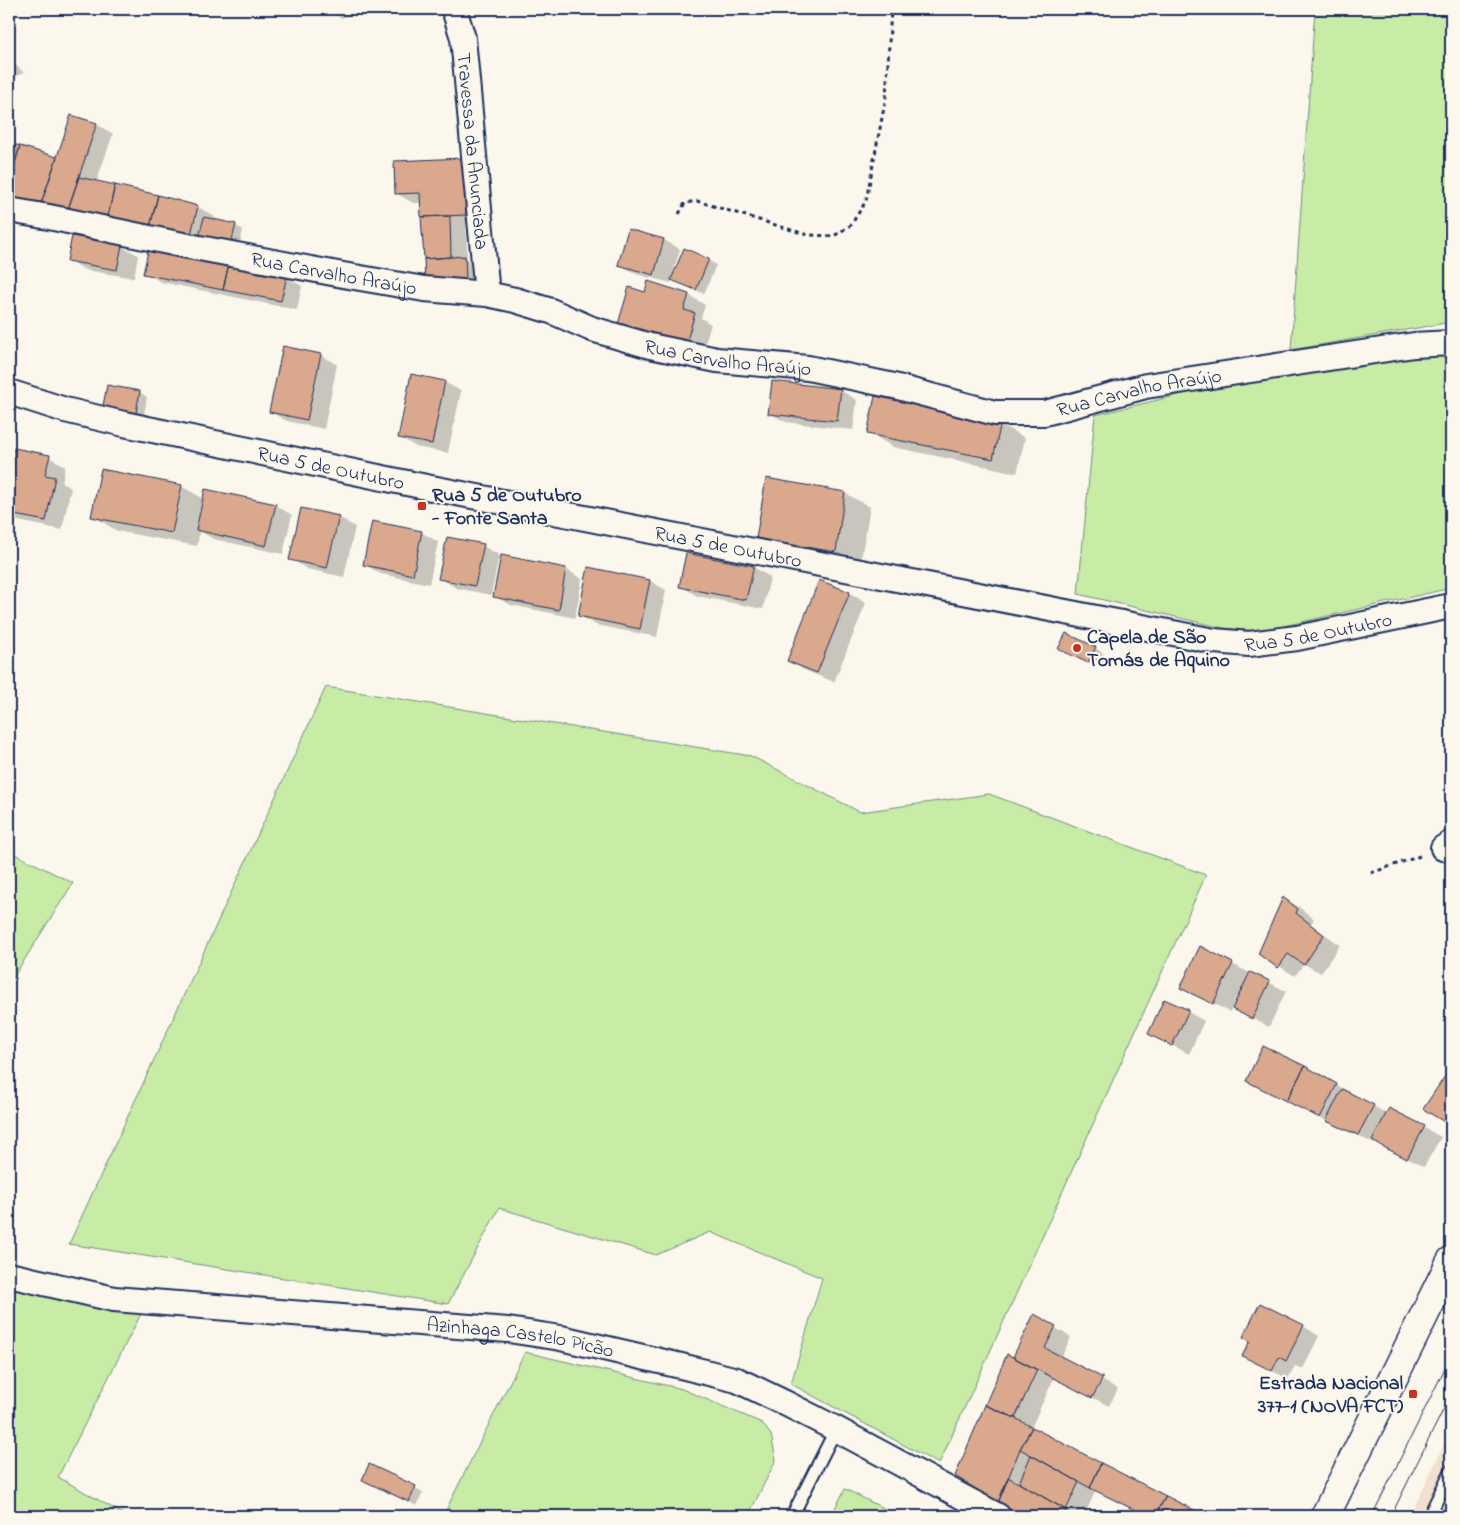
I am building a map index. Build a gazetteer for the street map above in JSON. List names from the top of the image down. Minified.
{"streets":{"street":["Travessa da Anunciada","Rua Carvalho Araújo","Rua 5 de Outubro","Azinhaga Castelo Picão"]},"crossings":[["Travessa da Anunciada","Rua Carvalho Araújo"]],"places":{"transit":["Rua 5 de Outubro - Fonte Santa","Estrada Nacional 377-1 (NOVA FCT)"],"other":["Capela de São Tomás de Aquino"]}}
